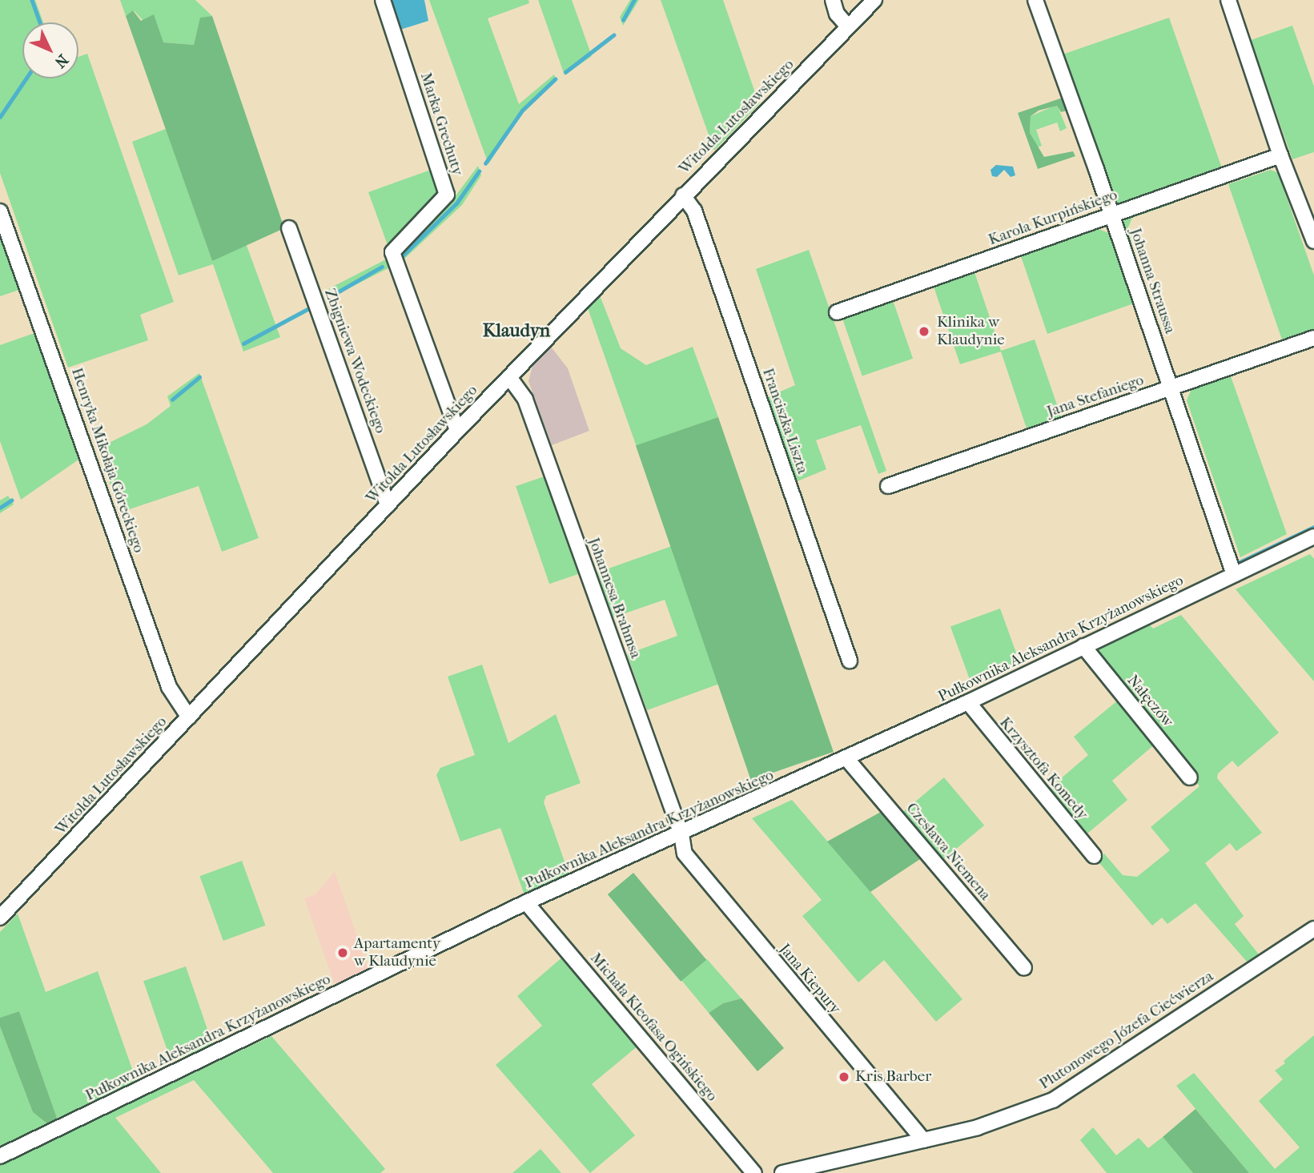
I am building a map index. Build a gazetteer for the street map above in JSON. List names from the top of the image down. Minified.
{"streets":{"street":["Witolda Lutosławskiego","Marka Grechuty","Karola Kurpińskiego","Johanna Straussa","Zbigniewa Wodeckiego","Jana Stefaniego","Franciszka Liszta","Henryka Mikołaja Góreckiego","Johannesa Brahmsa","Pułkownika Aleksandra Krzyżanowskiego","Nałęczów","Krzysztofa Komedy","Czesława Niemena","Jana Kiepury","Michała Kleofasa Ogińskiego","Plutonowego Józefa Ciećwierza"]},"crossings":[["Witolda Lutosławskiego","Marka Grechuty"],["Witolda Lutosławskiego","Zbigniewa Wodeckiego"],["Witolda Lutosławskiego","Franciszka Liszta"],["Witolda Lutosławskiego","Henryka Mikołaja Góreckiego"],["Witolda Lutosławskiego","Johannesa Brahmsa"],["Karola Kurpińskiego","Johanna Straussa"],["Johanna Straussa","Jana Stefaniego"],["Johanna Straussa","Pułkownika Aleksandra Krzyżanowskiego"],["Johannesa Brahmsa","Pułkownika Aleksandra Krzyżanowskiego"],["Johannesa Brahmsa","Jana Kiepury"],["Pułkownika Aleksandra Krzyżanowskiego","Nałęczów"],["Pułkownika Aleksandra Krzyżanowskiego","Krzysztofa Komedy"],["Pułkownika Aleksandra Krzyżanowskiego","Czesława Niemena"],["Pułkownika Aleksandra Krzyżanowskiego","Jana Kiepury"],["Pułkownika Aleksandra Krzyżanowskiego","Michała Kleofasa Ogińskiego"],["Jana Kiepury","Plutonowego Józefa Ciećwierza"]],"districts":["Klaudyn"],"places":["Klinika w Klaudynie","Apartamenty w Klaudynie","Kris Barber"],"north":"bottom right"}
